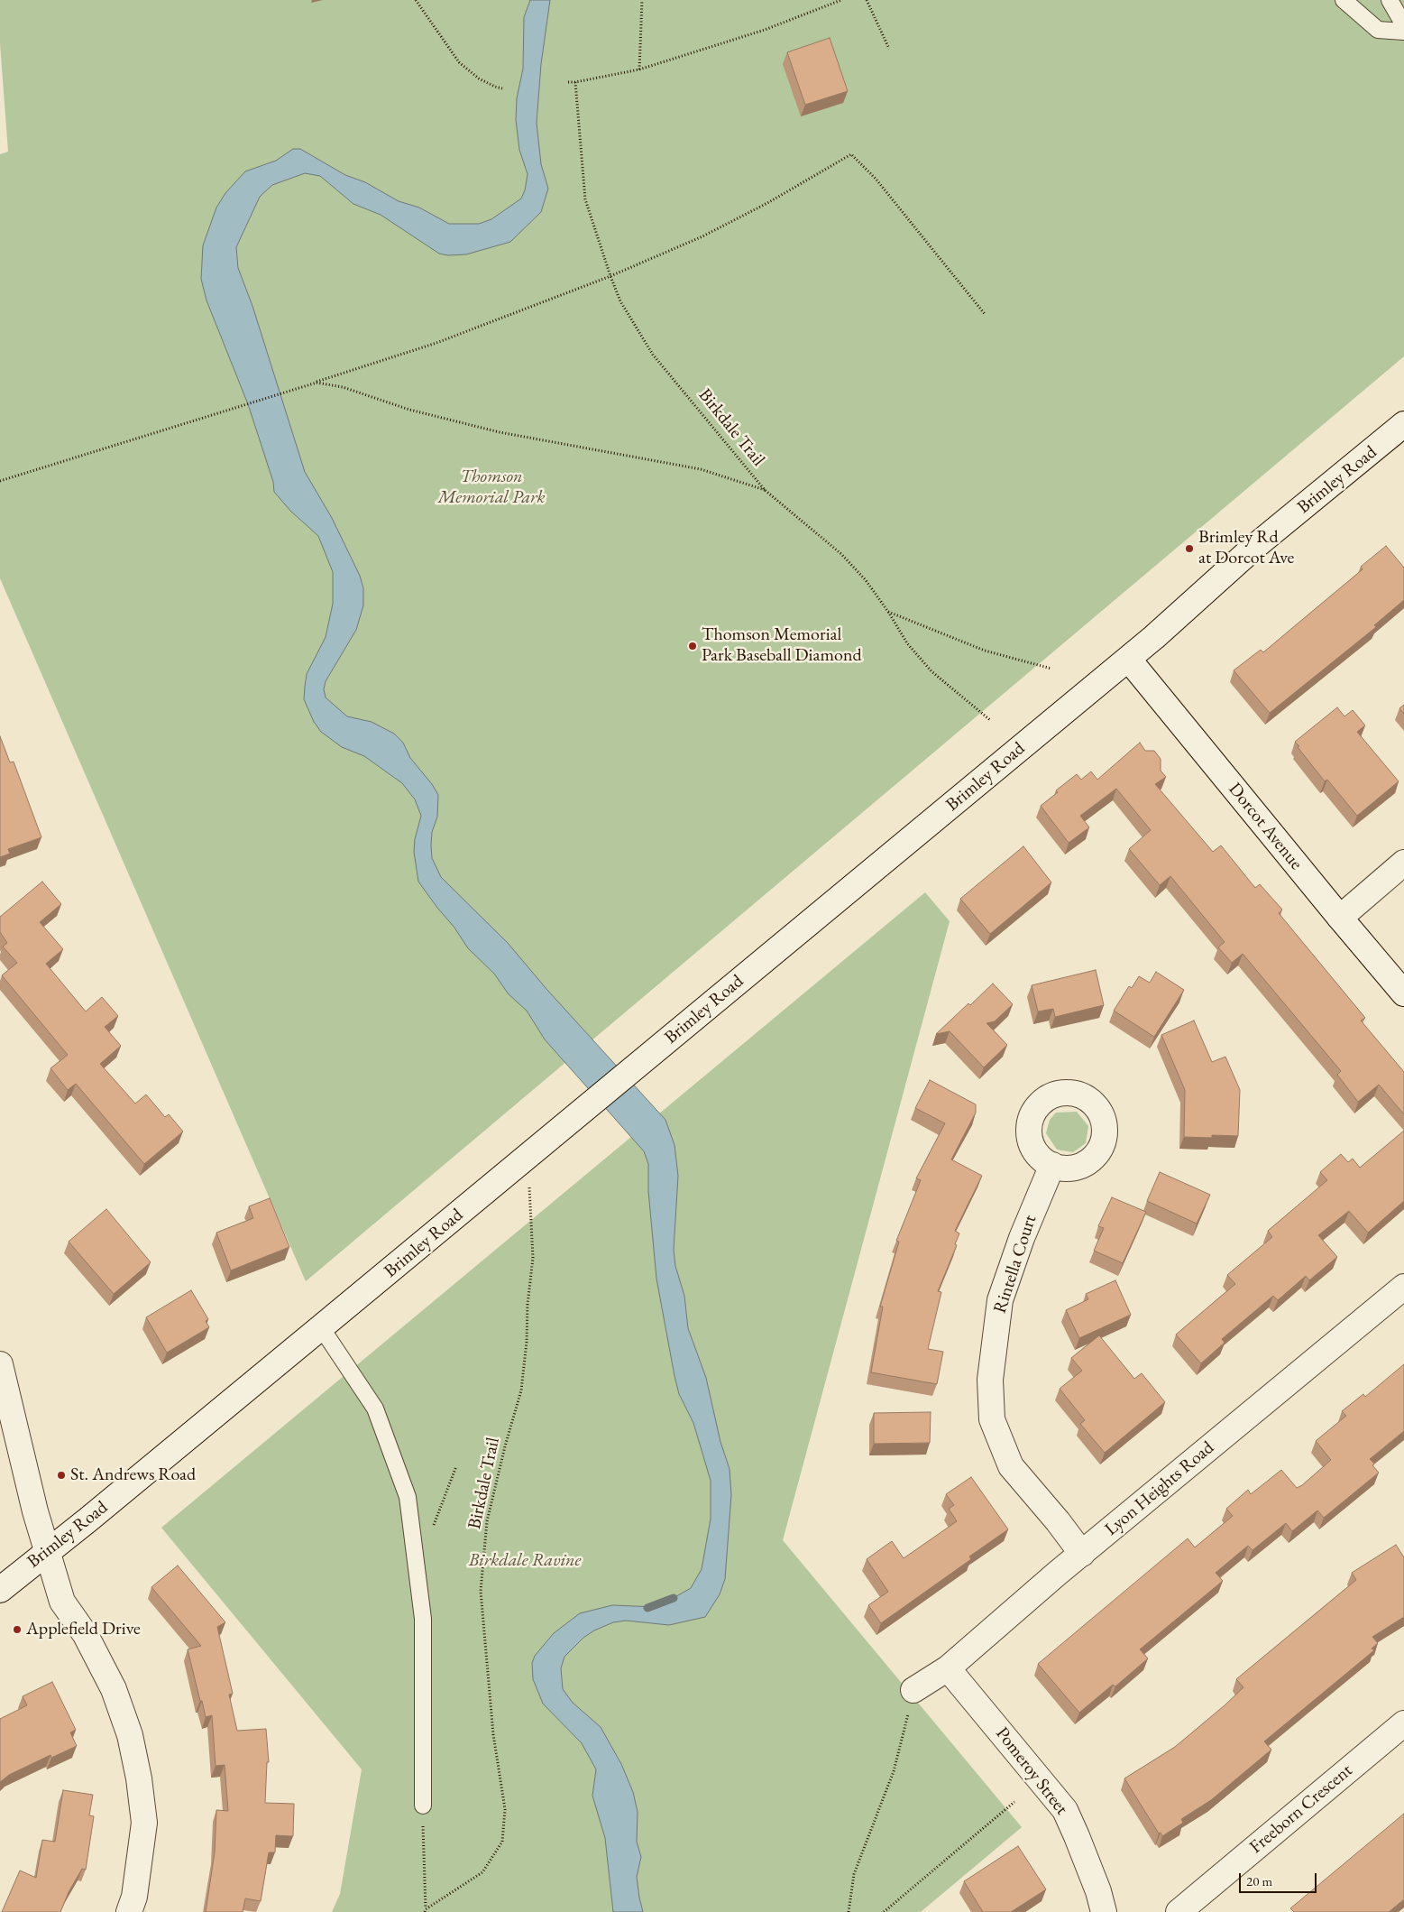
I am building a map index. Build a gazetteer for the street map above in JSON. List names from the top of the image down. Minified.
{"streets":{"street":["Brimley Road","Dorcot Avenue","Rintella Court","Lyon Heights Road","Pomeroy Street","Freeborn Crescent"],"path":["Birkdale Trail"]},"crossings":[["Birkdale Trail","Brimley Road"],["Brimley Road","Dorcot Avenue"],["Rintella Court","Lyon Heights Road"],["Lyon Heights Road","Pomeroy Street"]],"parks":["Thomson Memorial Park","Birkdale Ravine"],"places":["Brimley Rd at Dorcot Ave","Thomson Memorial Park Baseball Diamond","St. Andrews Road","Applefield Drive"],"scale_bar":"20 m"}
